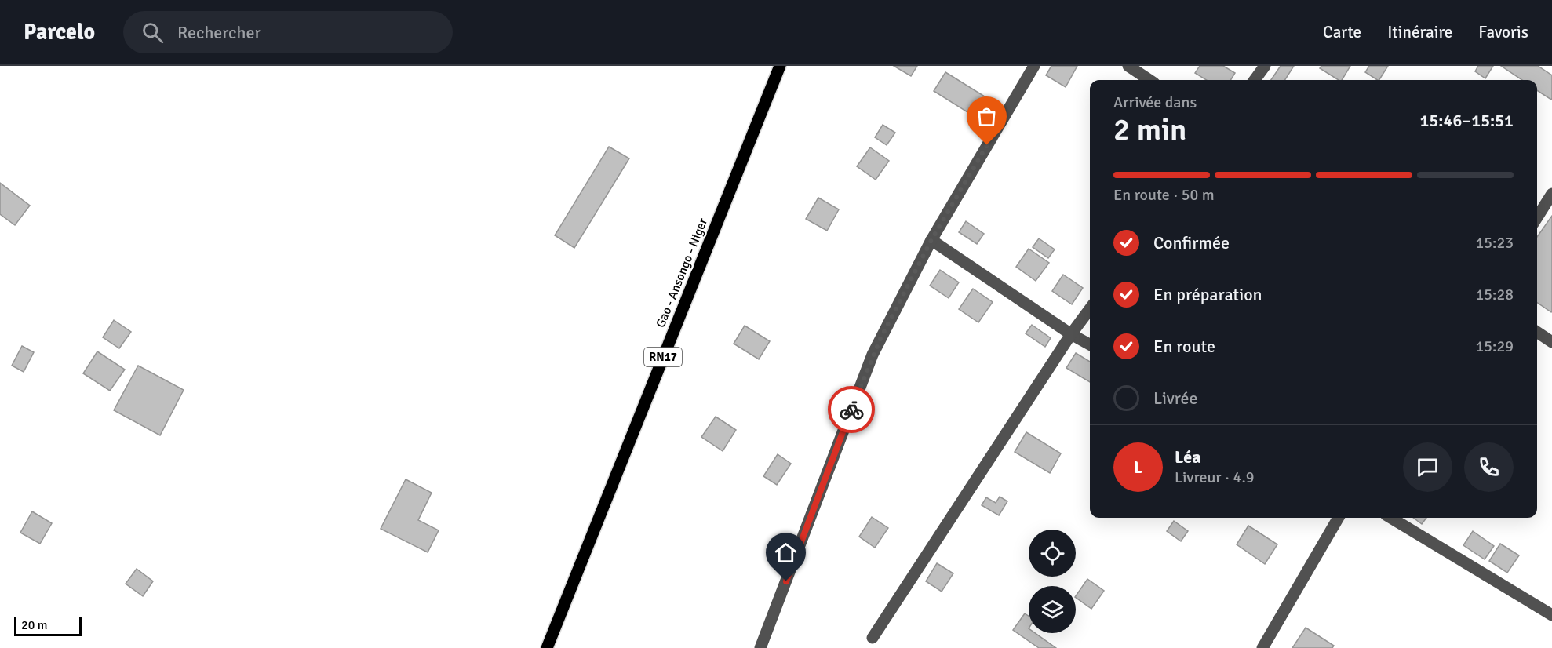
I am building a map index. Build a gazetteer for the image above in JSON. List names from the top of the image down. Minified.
{"streets":{"main road":["Gao - Ansongo - Niger","RN17"]},"scale_bar":"20 m","page":{"header":"Parcelo","search":"Rechercher","nav":["Carte","Itinéraire","Favoris"],"heading":["2 min","Arrivée dans","15:46–15:51"],"panel":["Léa","Livreur · 4.9"],"bar":"En route · 50 m","list":[["Confirmée","15:23"],["En préparation","15:28"],["En route","15:29"],"Livrée"],"round":"L","scale":"20 m"}}
